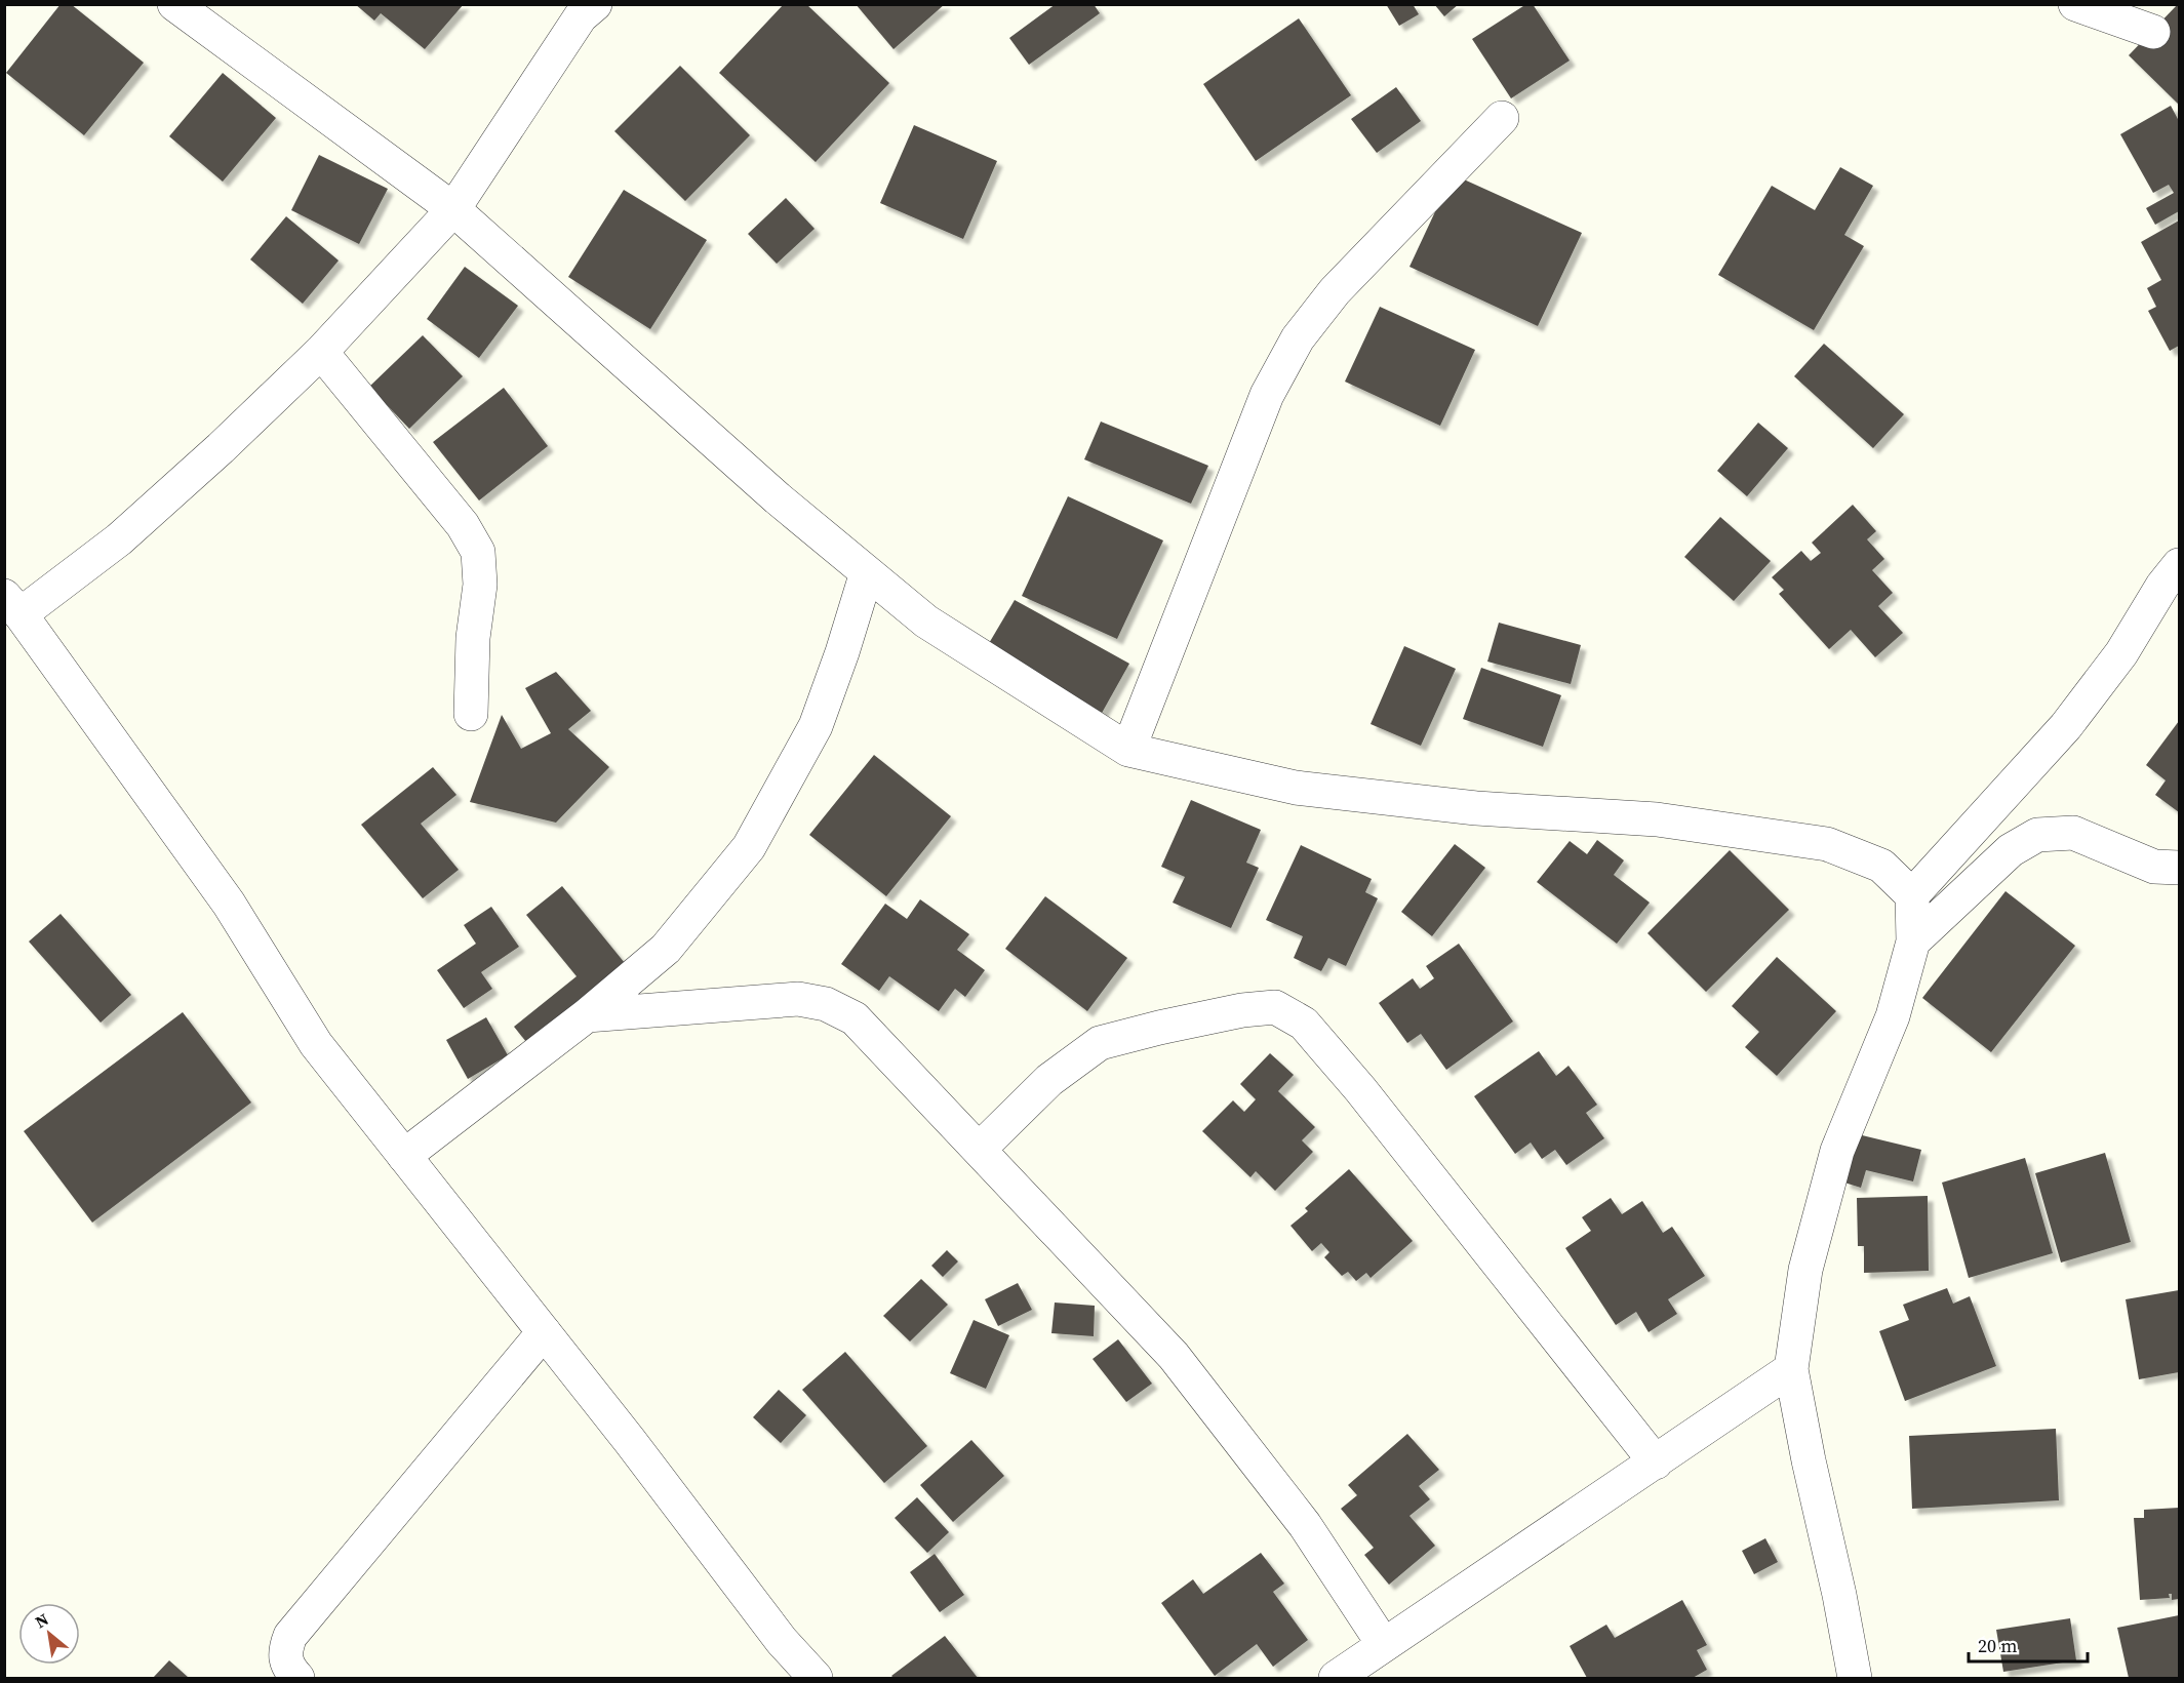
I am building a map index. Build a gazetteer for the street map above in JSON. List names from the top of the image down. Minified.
{"scale_bar":"20 m","north":"top left"}
